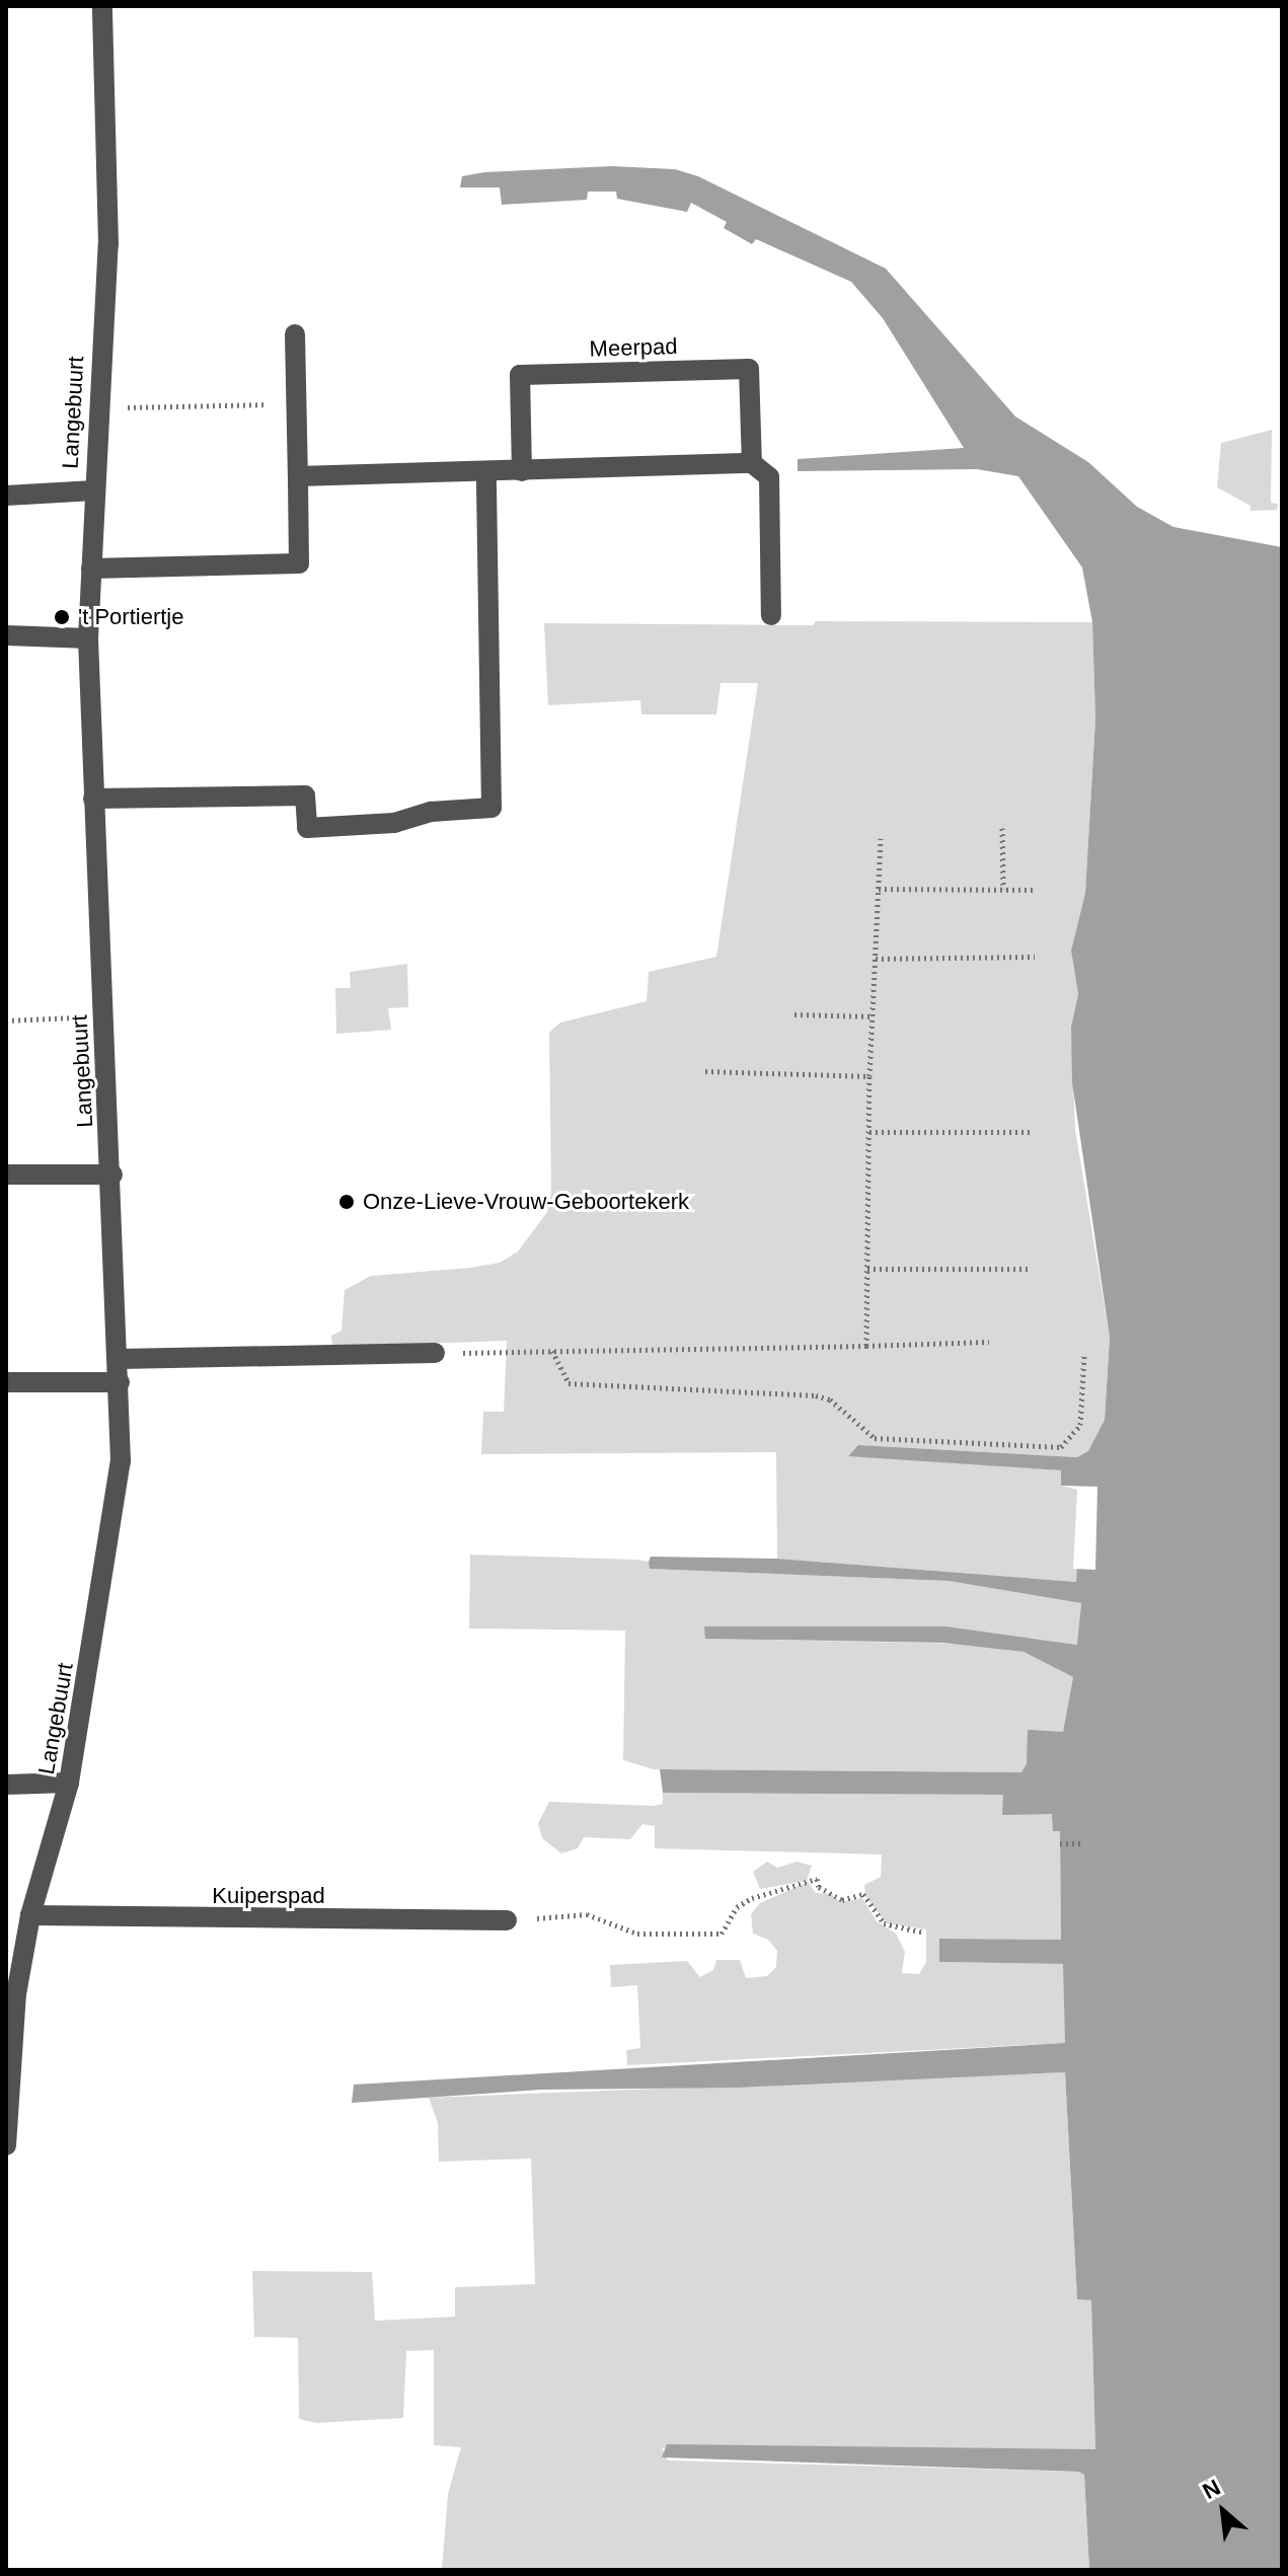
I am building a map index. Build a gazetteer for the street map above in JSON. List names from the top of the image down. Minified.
{"streets":{"street":["Meerpad","Langebuurt","Kuiperspad"]},"crossings":[["Langebuurt","Kuiperspad"]],"places":["'t Portiertje","Onze-Lieve-Vrouw-Geboortekerk"],"north":"top left"}
